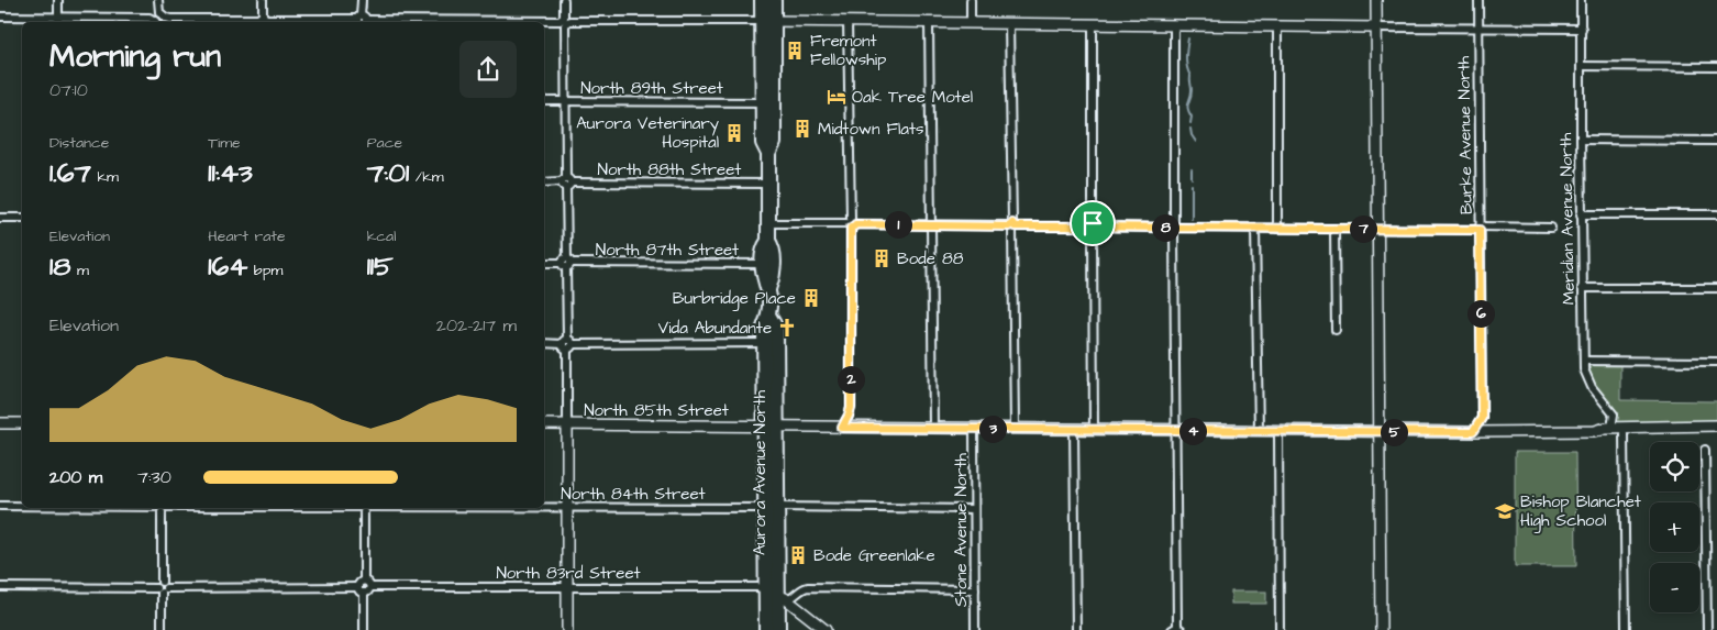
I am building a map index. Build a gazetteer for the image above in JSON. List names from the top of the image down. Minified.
{"streets":{"highway":["Aurora Avenue North"],"street":["North 89th Street","Burke Avenue North","North 88th Street","Meridian Avenue North","North 87th Street","North 85th Street","North 84th Street","Stone Avenue North","North 83rd Street"]},"crossings":[["North 89th Street","Aurora Avenue North"],["Burke Avenue North","North 85th Street"],["North 88th Street","Aurora Avenue North"],["Meridian Avenue North","North 85th Street"],["North 87th Street","Aurora Avenue North"],["North 85th Street","Aurora Avenue North"],["North 85th Street","Stone Avenue North"],["Aurora Avenue North","North 84th Street"],["Aurora Avenue North","North 83rd Street"],["North 84th Street","Stone Avenue North"]],"places":{"building":["Fremont Fellowship","Midtown Flats","Aurora Veterinary Hospital","Bode 88","Burbridge Place","Bode Greenlake"],"hotel":["Oak Tree Motel"],"church":["Vida Abundante"],"school or university":["Bishop Blanchet High School"]},"page":{"heading":["Morning run","07:10"],"stats":[["Distance","1.67 km"],["Time","11:43"],["Pace","7:01 /km"],["Elevation","18 m"],["Heart rate","164 bpm"],["kcal","115"]],"pins":["1","8","7","6","2","3","4","5"],"chart":["Elevation","202–217 m"],"map_buttons":["+","−"],"list":[{"name":"200 m","note":"7:30"}]}}
